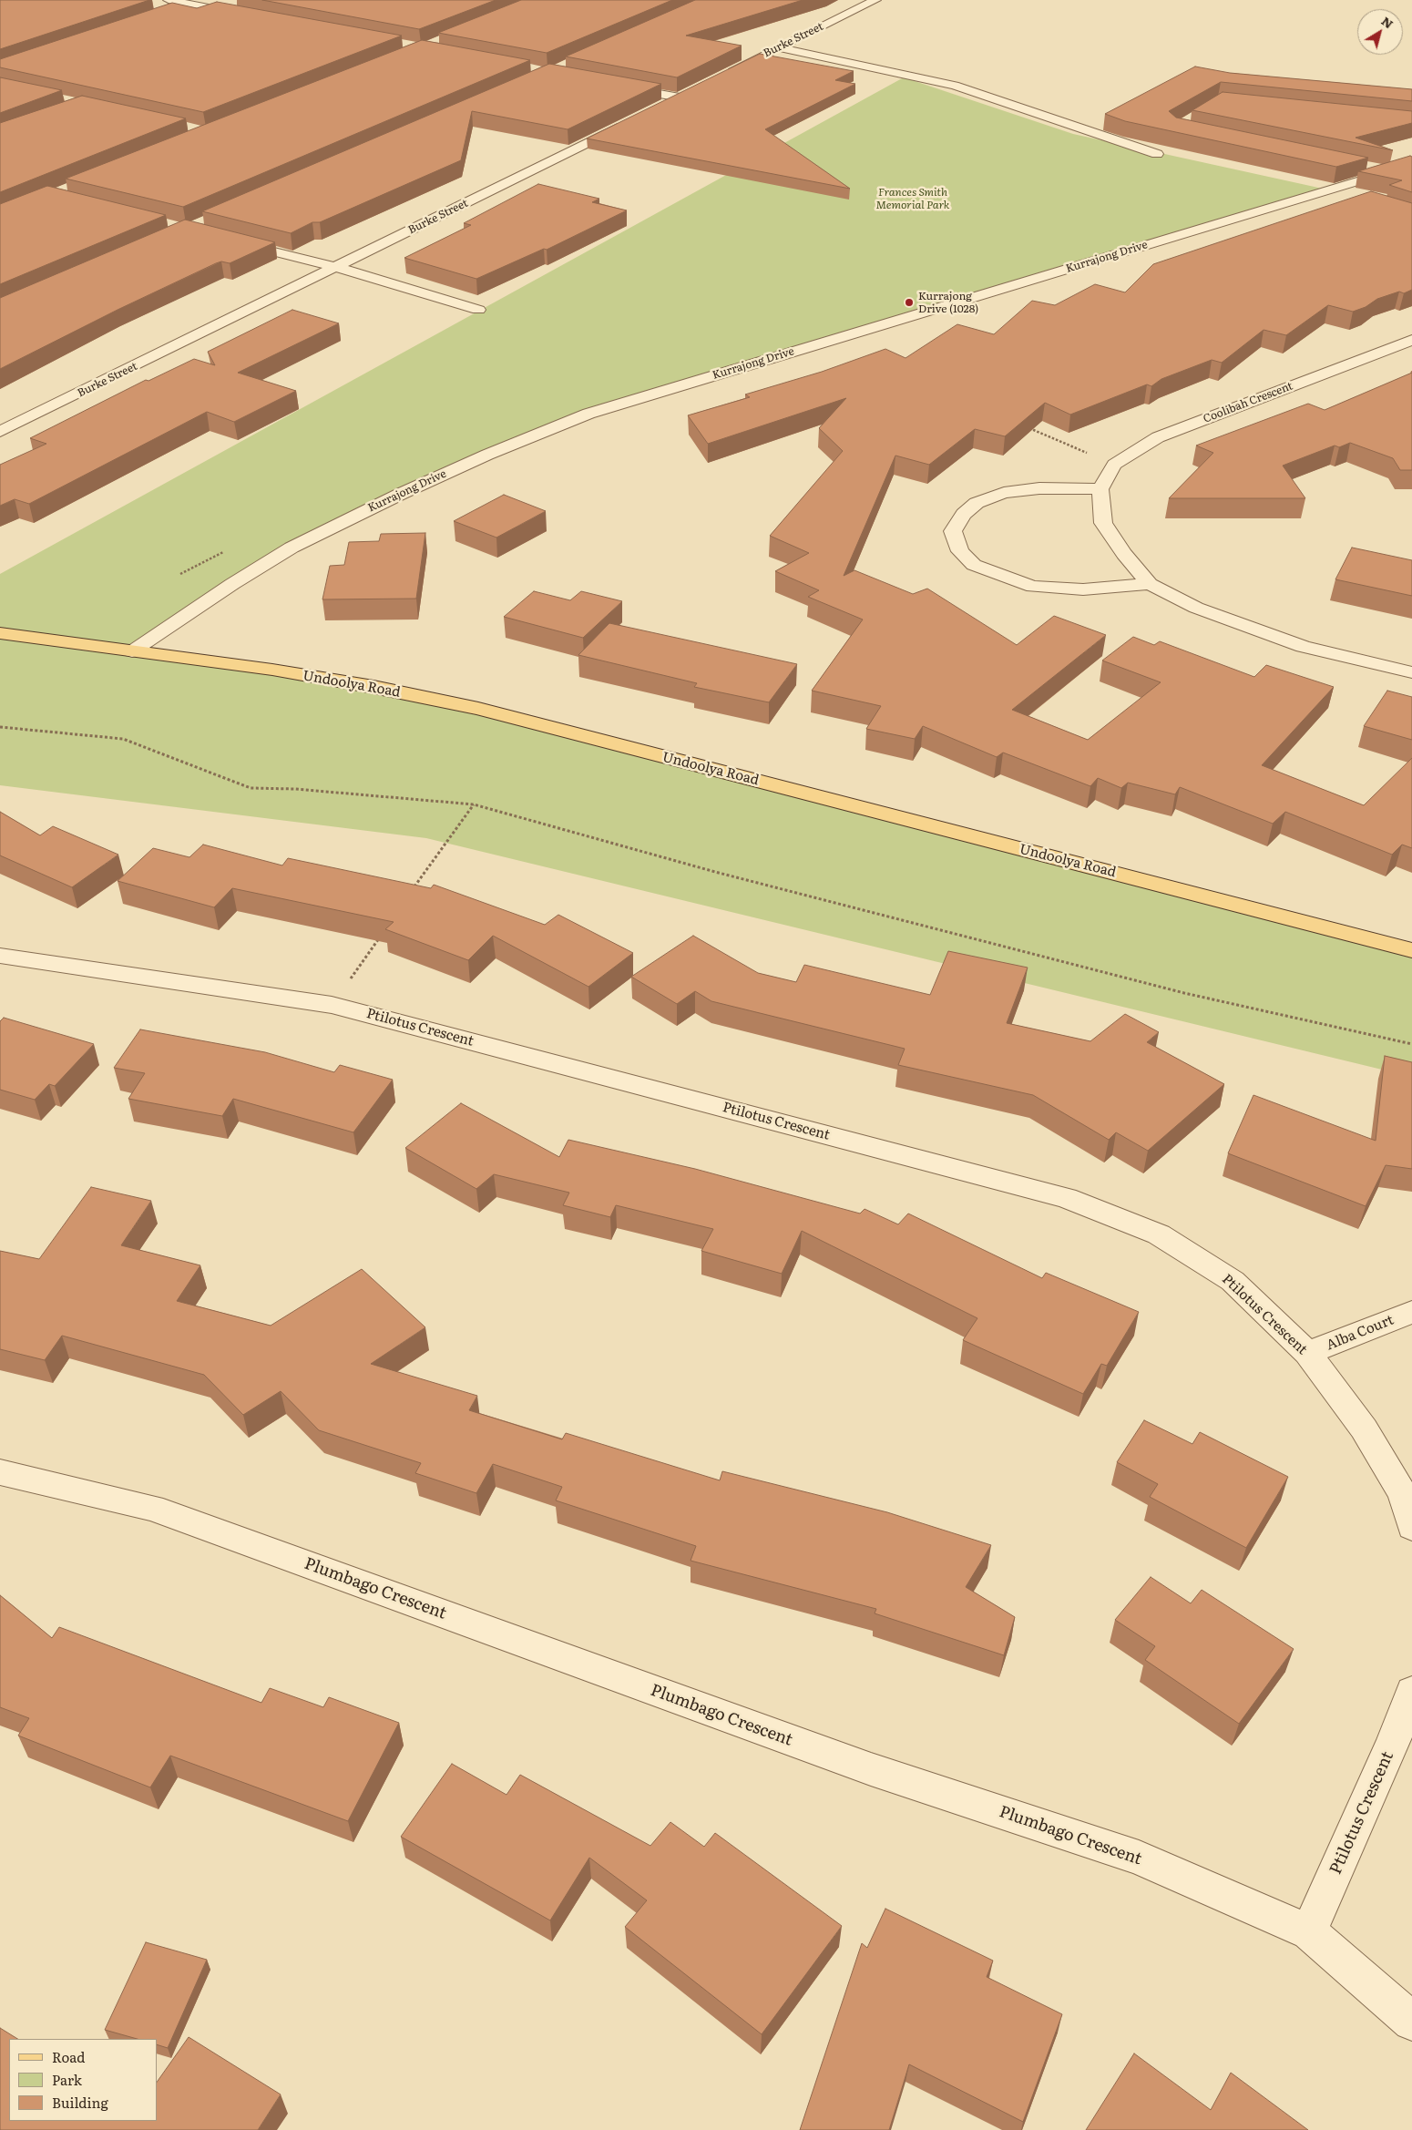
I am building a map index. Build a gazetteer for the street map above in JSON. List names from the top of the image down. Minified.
{"streets":{"main road":["Undoolya Road"],"street":["Burke Street","Kurrajong Drive","Coolibah Crescent","Ptilotus Crescent","Alba Court","Plumbago Crescent"]},"crossings":[["Kurrajong Drive","Undoolya Road"],["Ptilotus Crescent","Alba Court"],["Ptilotus Crescent","Plumbago Crescent"]],"parks":["Frances Smith Memorial Park"],"places":["Kurrajong Drive (1028)"],"legend":["Road","Park","Building"],"north":"top right"}
